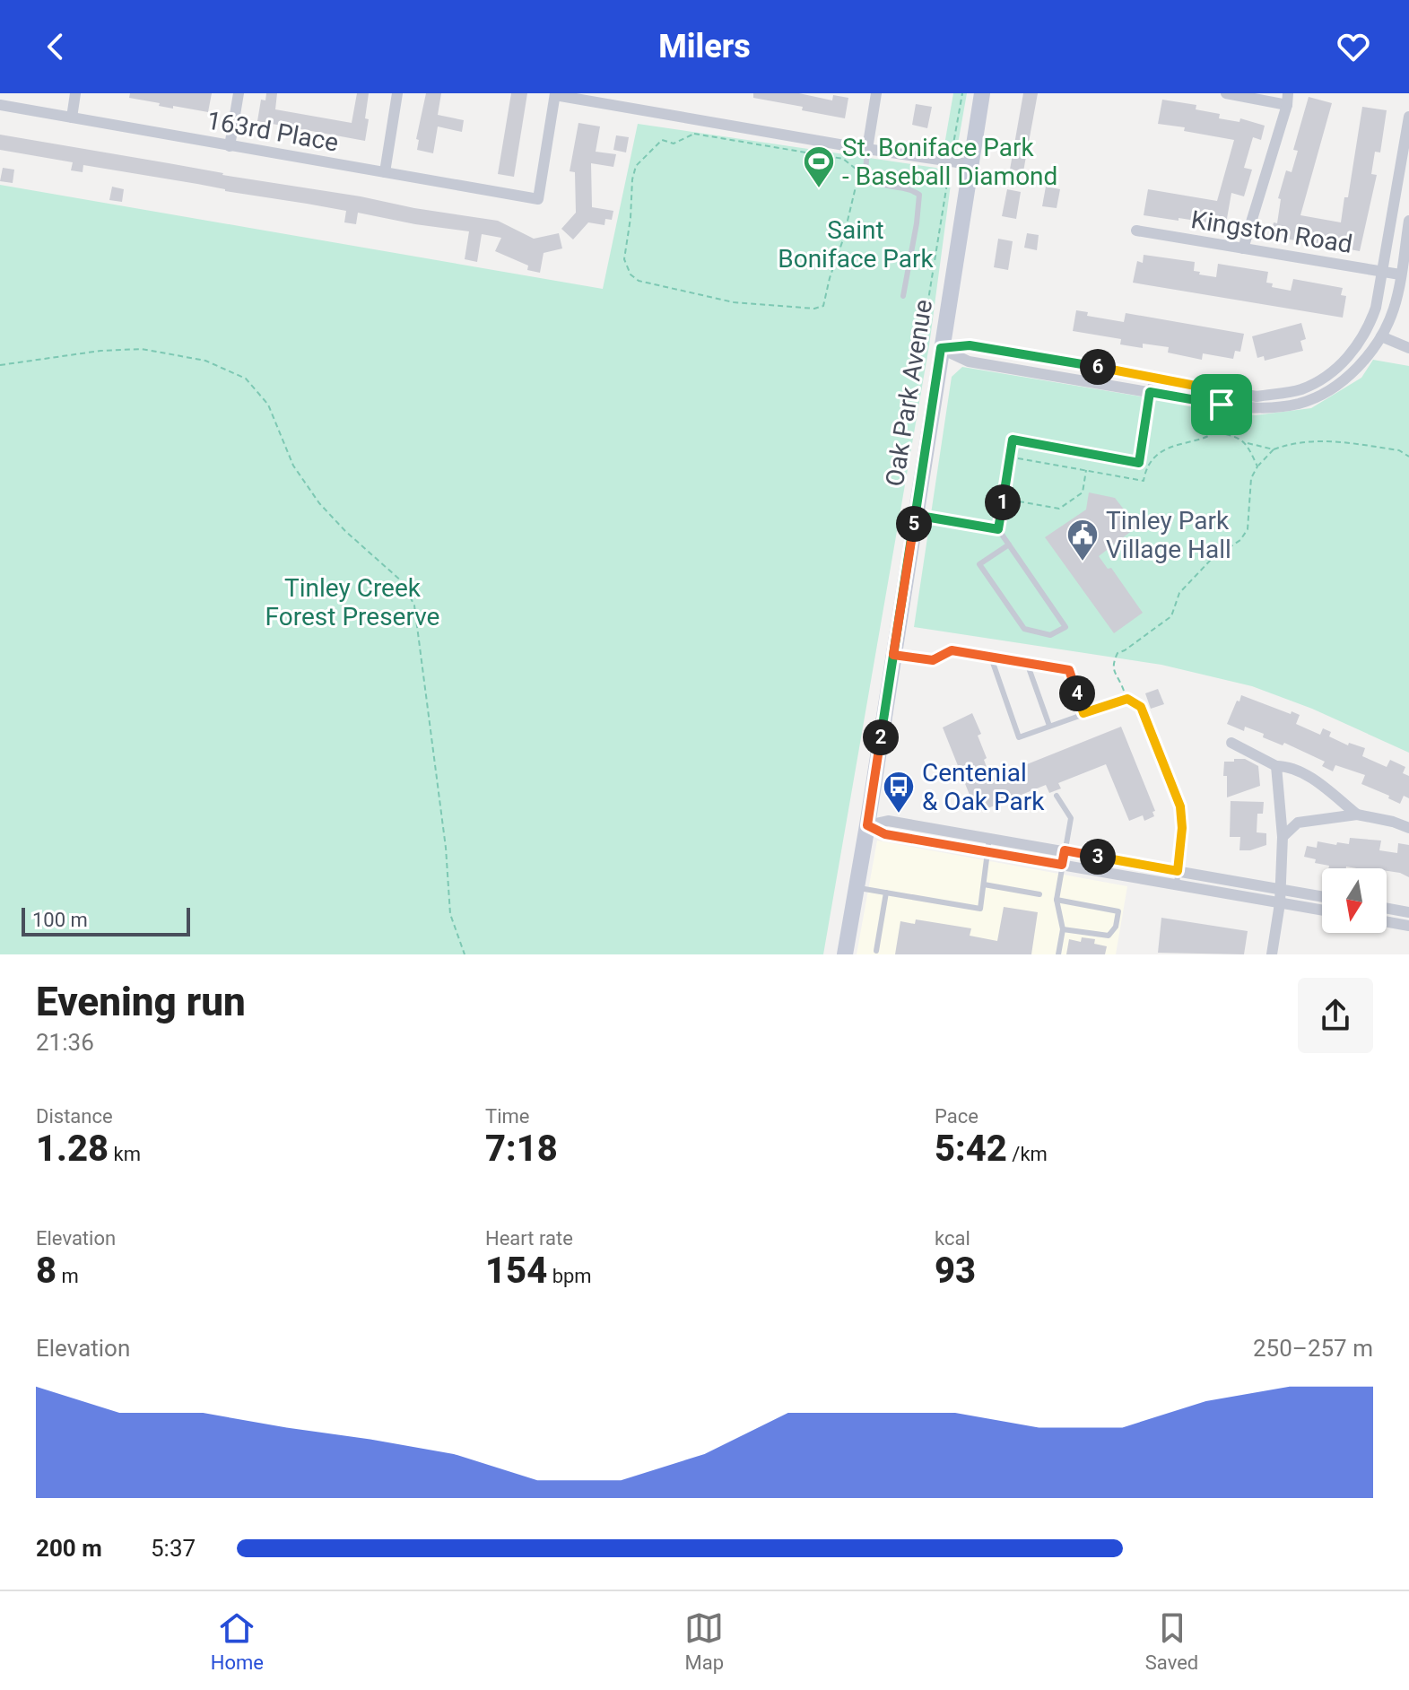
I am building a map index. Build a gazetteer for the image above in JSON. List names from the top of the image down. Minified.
{"streets":{"street":["163rd Place","Kingston Road","Oak Park Avenue"]},"parks":["Saint Boniface Park","Tinley Creek Forest Preserve"],"places":{"sports":["St. Boniface Park - Baseball Diamond"],"public building":["Tinley Park Village Hall"],"bus stop":["Centenial & Oak Park"]},"scale_bar":"100 m","north":"bottom","page":{"header":"Milers","pins":["6","1","5","4","2","3"],"scale":"100 m","heading":["Evening run","21:36"],"stats":[["Distance","1.28 km"],["Time","7:18"],["Pace","5:42 /km"],["Elevation","8 m"],["Heart rate","154 bpm"],["kcal","93"]],"chart":["Elevation","250–257 m"],"list":[{"name":"200 m","note":"5:37"}],"tabs":["Home","Map","Saved"]}}
